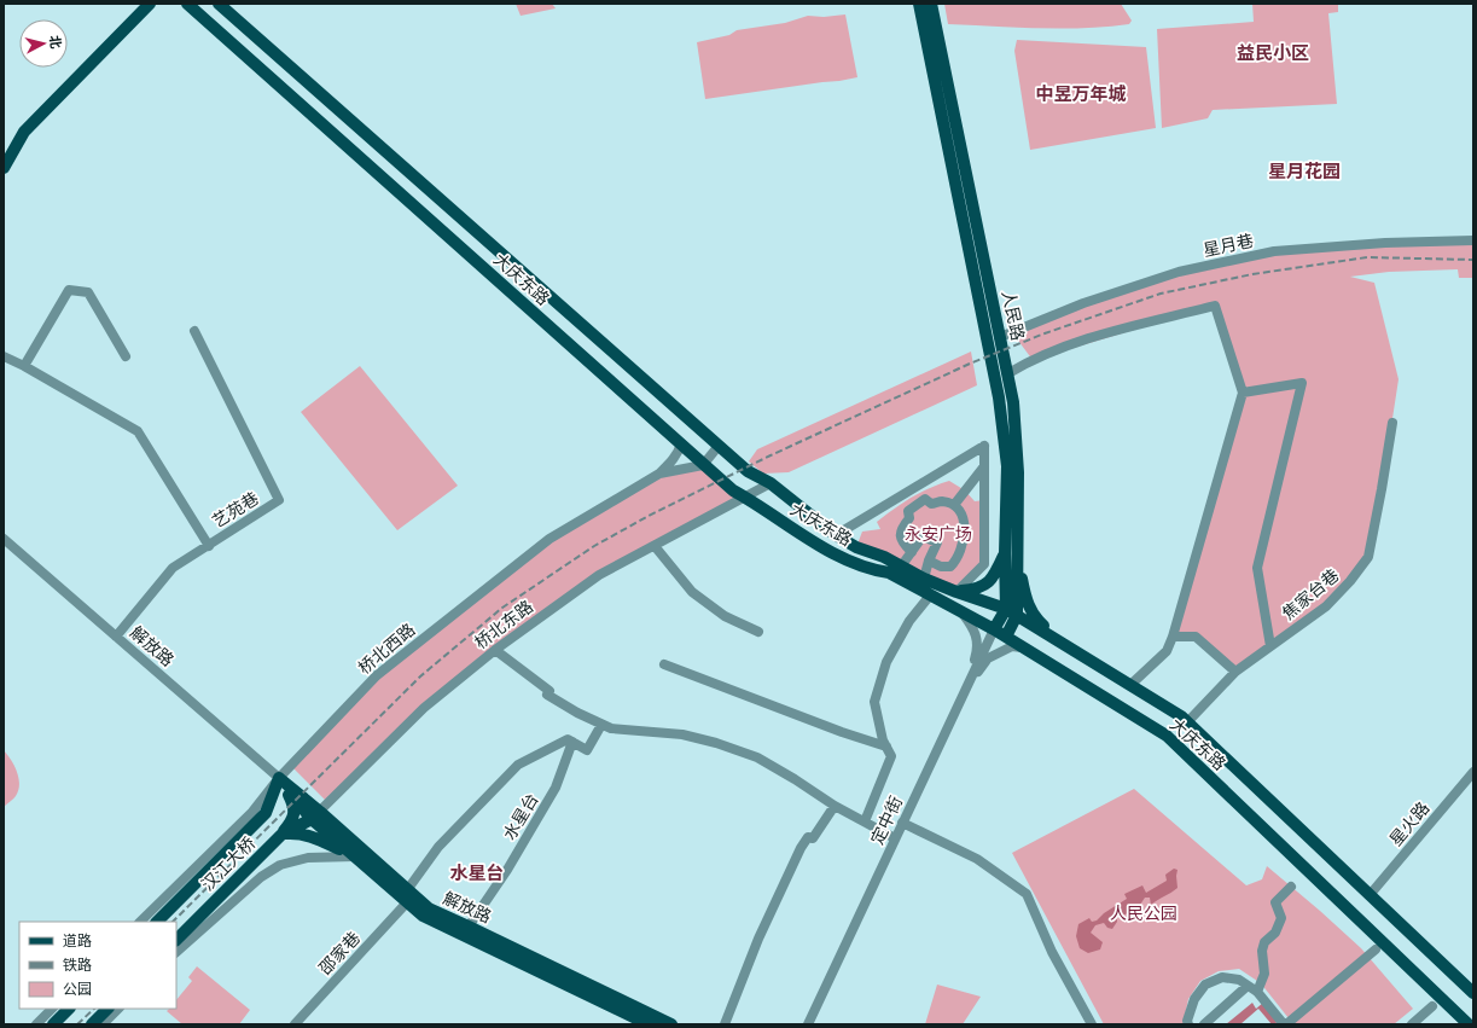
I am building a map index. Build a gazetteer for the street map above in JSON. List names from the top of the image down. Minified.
{"streets":{"main road":["大庆东路","人民路","解放路","汉江大桥"],"street":["星月巷","艺苑巷","焦家台巷","桥北东路","桥北西路","水星台","定中街","星火路","邵家巷"]},"crossings":[["星月巷","人民路"],["大庆东路","人民路"],["大庆东路","焦家台巷"],["大庆东路","桥北东路"],["大庆东路","桥北西路"],["大庆东路","定中街"],["大庆东路","星火路"],["艺苑巷","解放路"],["桥北东路","解放路"],["桥北东路","汉江大桥"],["解放路","桥北西路"],["解放路","水星台"],["解放路","汉江大桥"],["解放路","邵家巷"],["桥北西路","汉江大桥"],["水星台","邵家巷"]],"districts":["益民小区","中昱万年城","星月花园","水星台"],"parks":["永安广场","人民公园"],"legend":["道路","铁路","公园"],"north":"right"}
